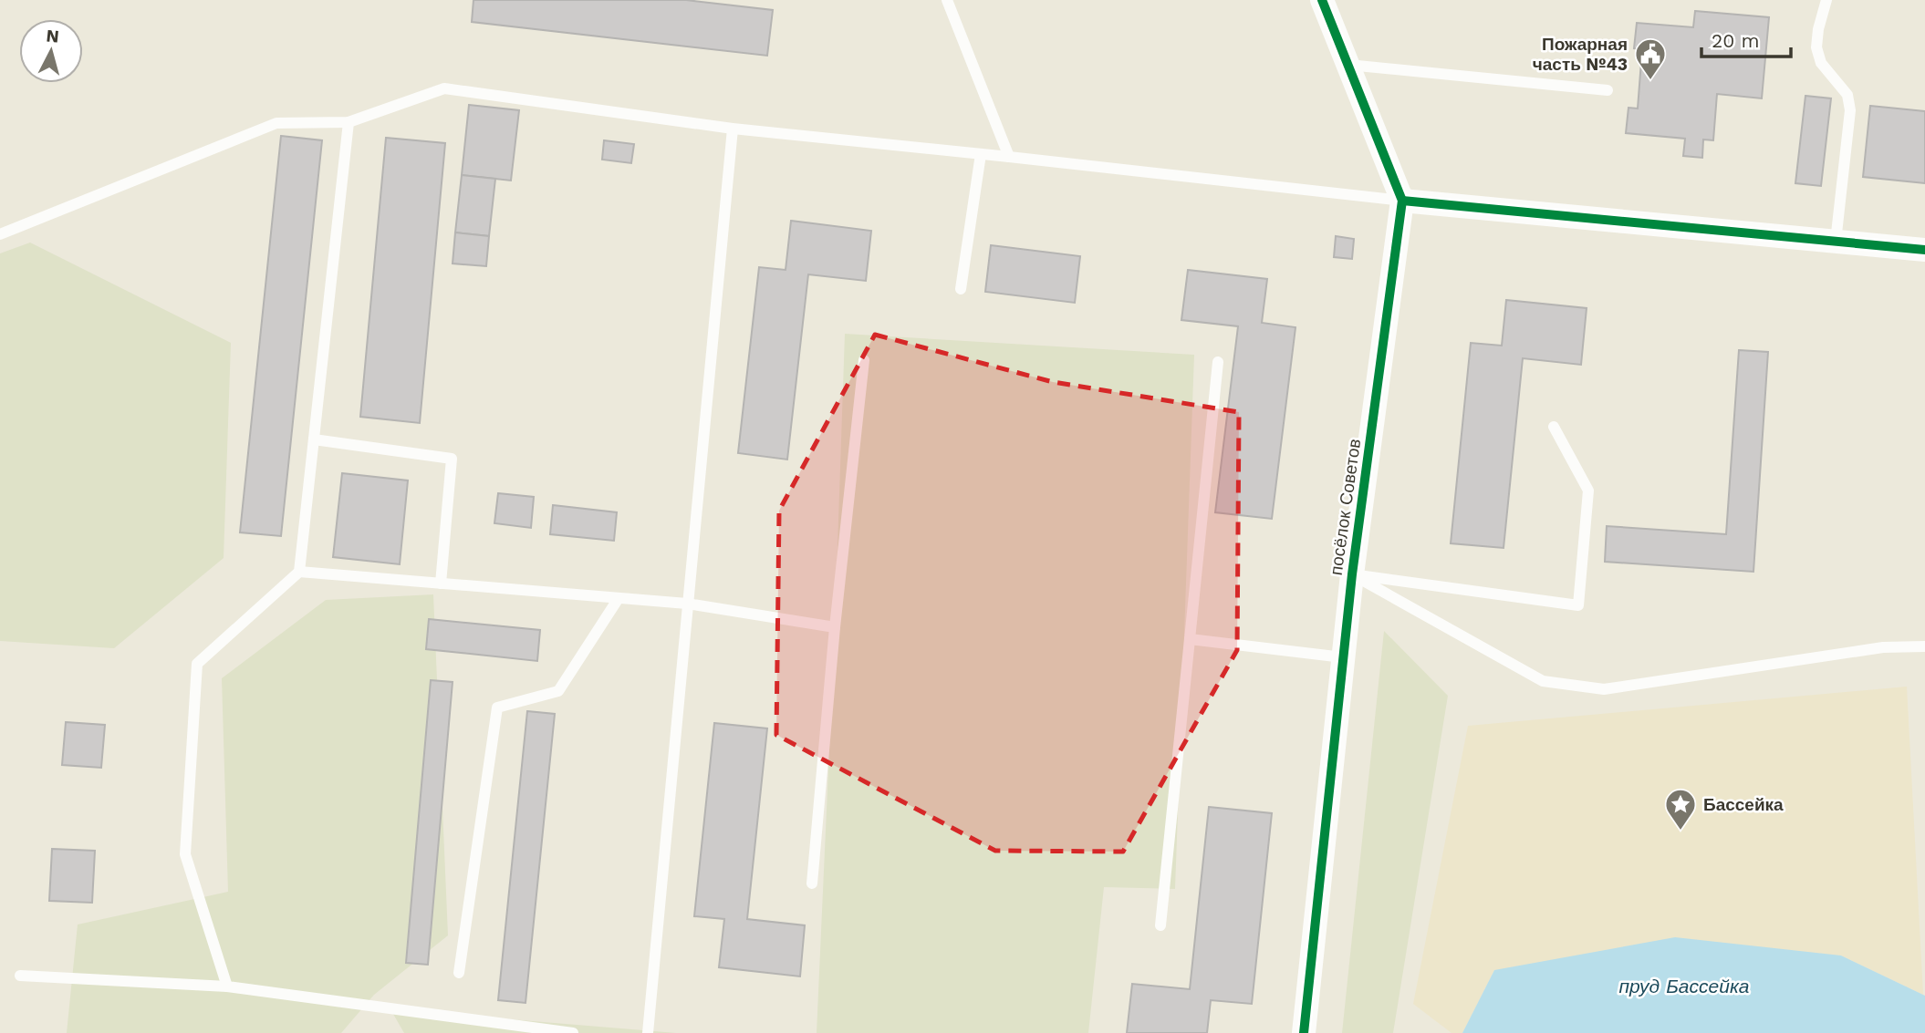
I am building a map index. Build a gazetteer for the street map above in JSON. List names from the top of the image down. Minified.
{"streets":{"street":["посёлок Советов"]},"water":["пруд Бассейка"],"places":{"public building":["Пожарная часть №43"],"place":["Бассейка"]},"scale_bar":"20 m","north":"top"}
